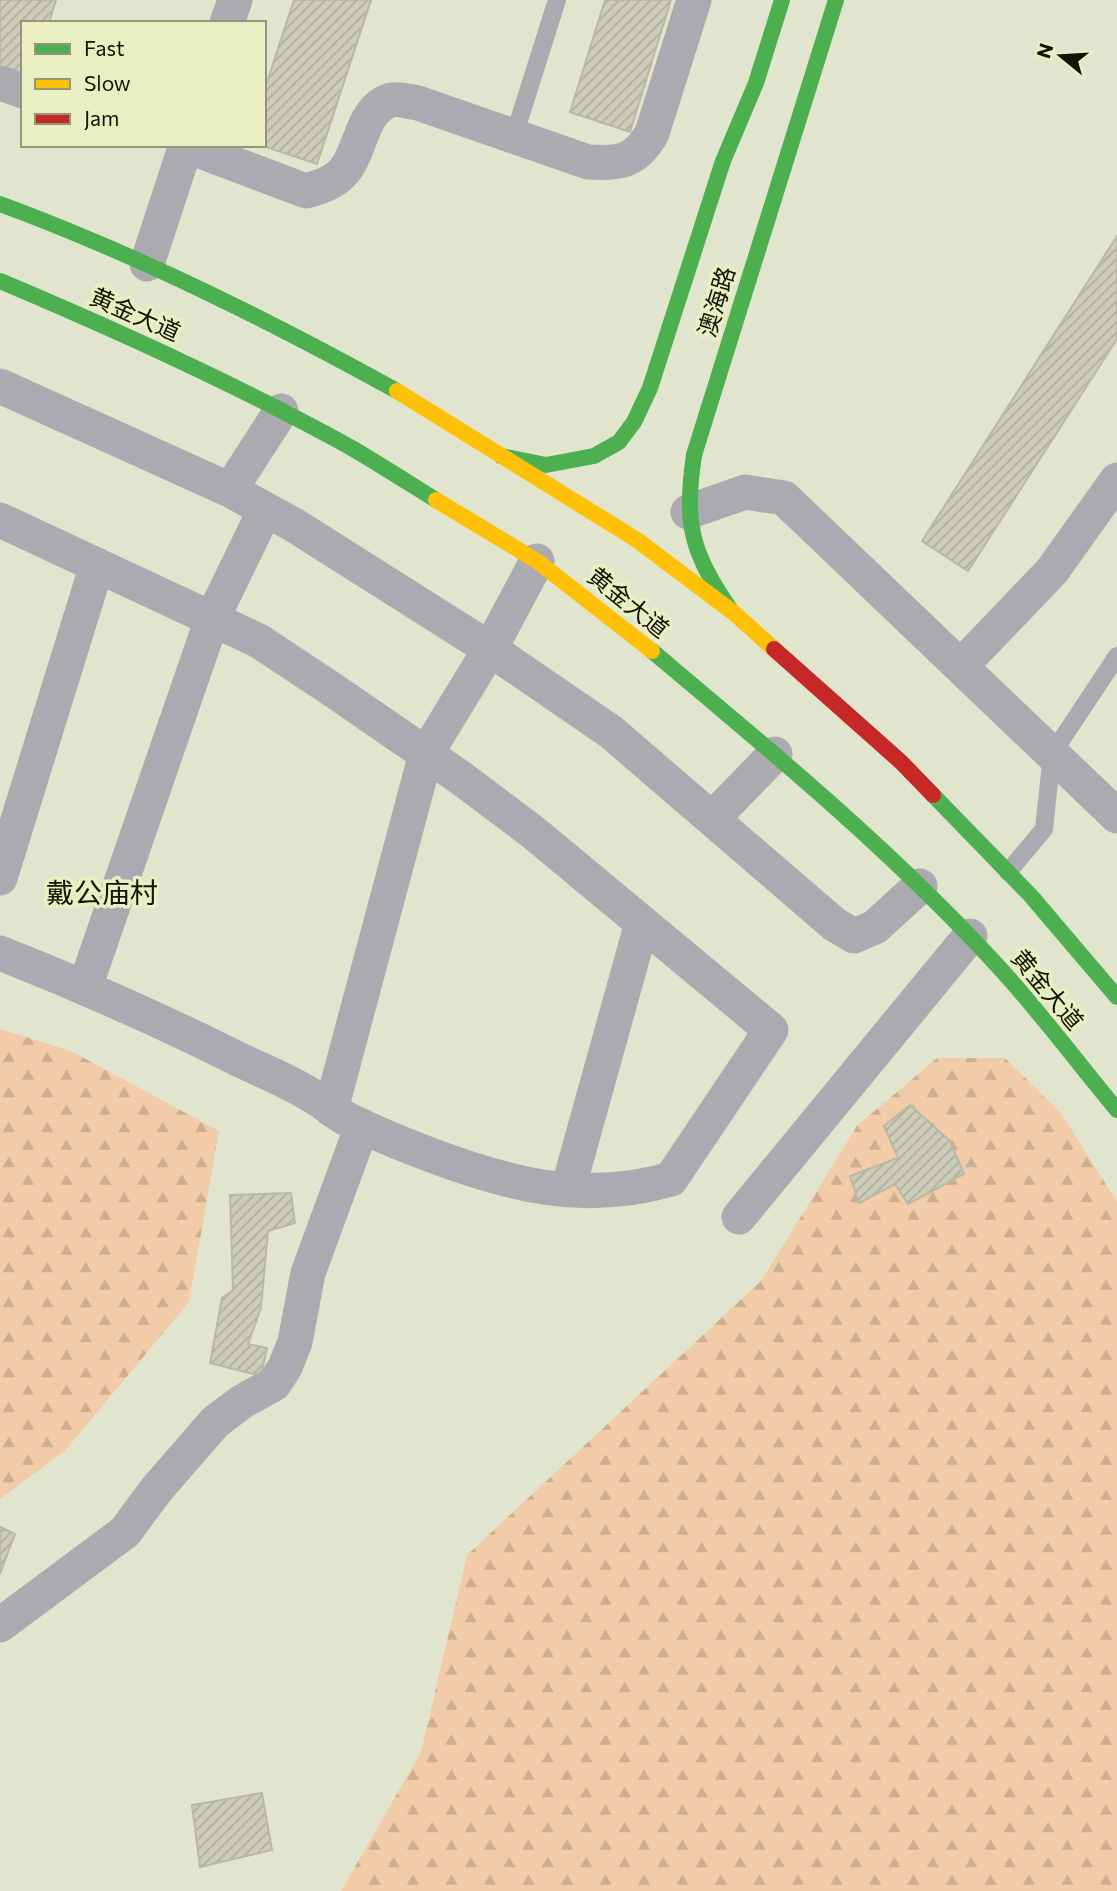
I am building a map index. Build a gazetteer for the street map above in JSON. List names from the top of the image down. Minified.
{"streets":{"main road":["澳海路","黄金大道"]},"crossings":[["澳海路","黄金大道"]],"districts":["戴公庙村"],"legend":["Fast","Slow","Jam"],"north":"left"}
